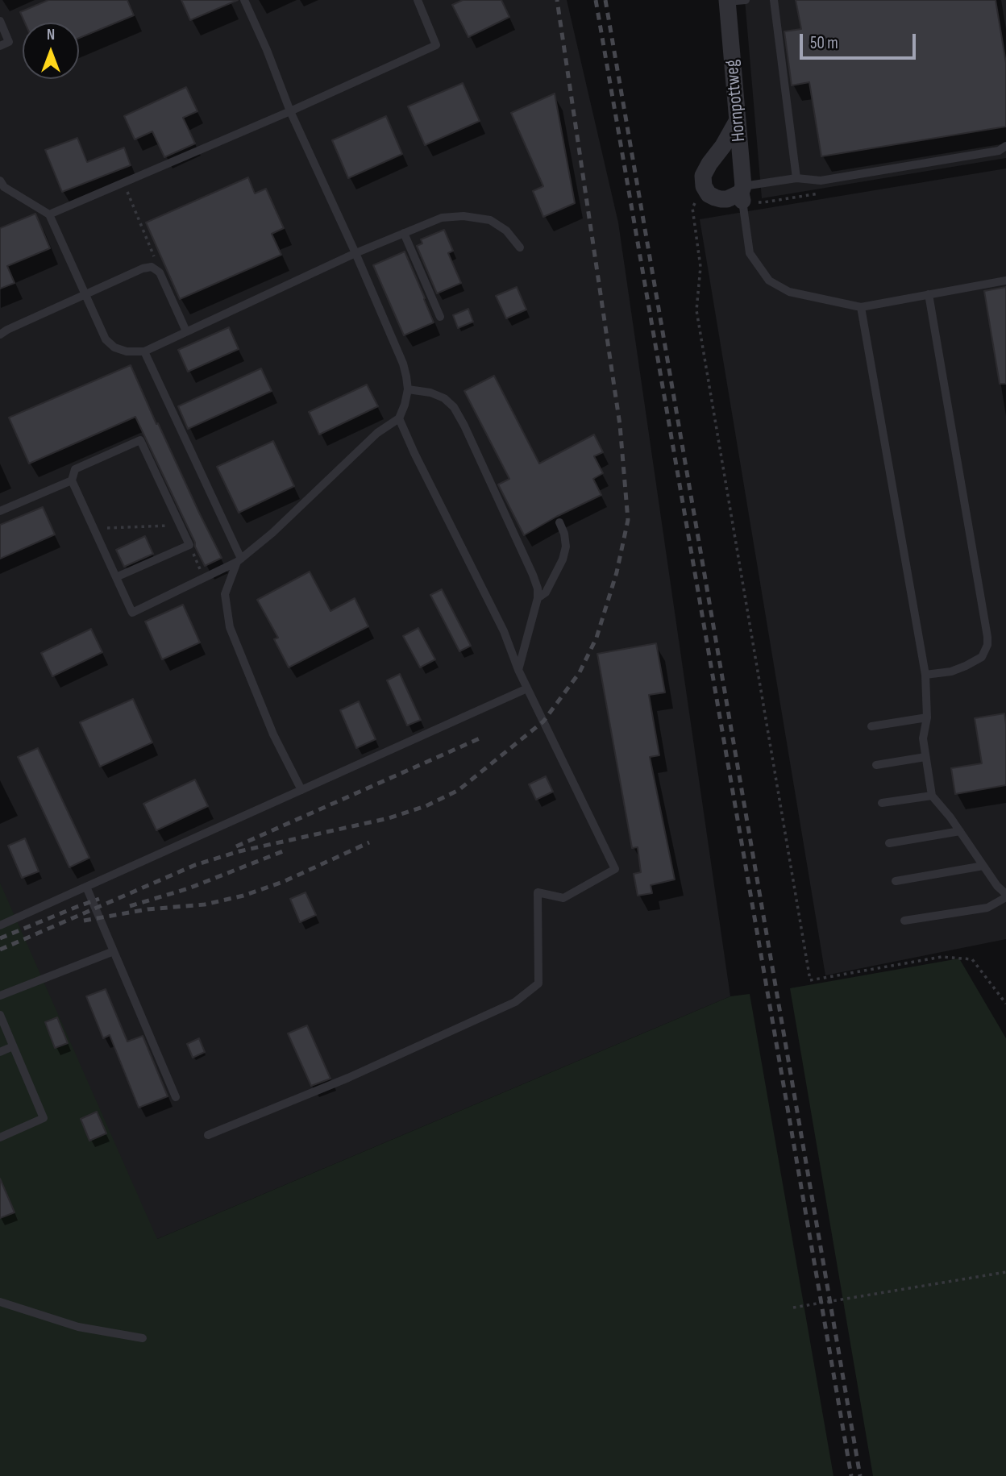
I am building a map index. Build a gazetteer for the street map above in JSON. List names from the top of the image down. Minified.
{"streets":{"street":["Hornpottweg"]},"scale_bar":"50 m","north":"top"}
